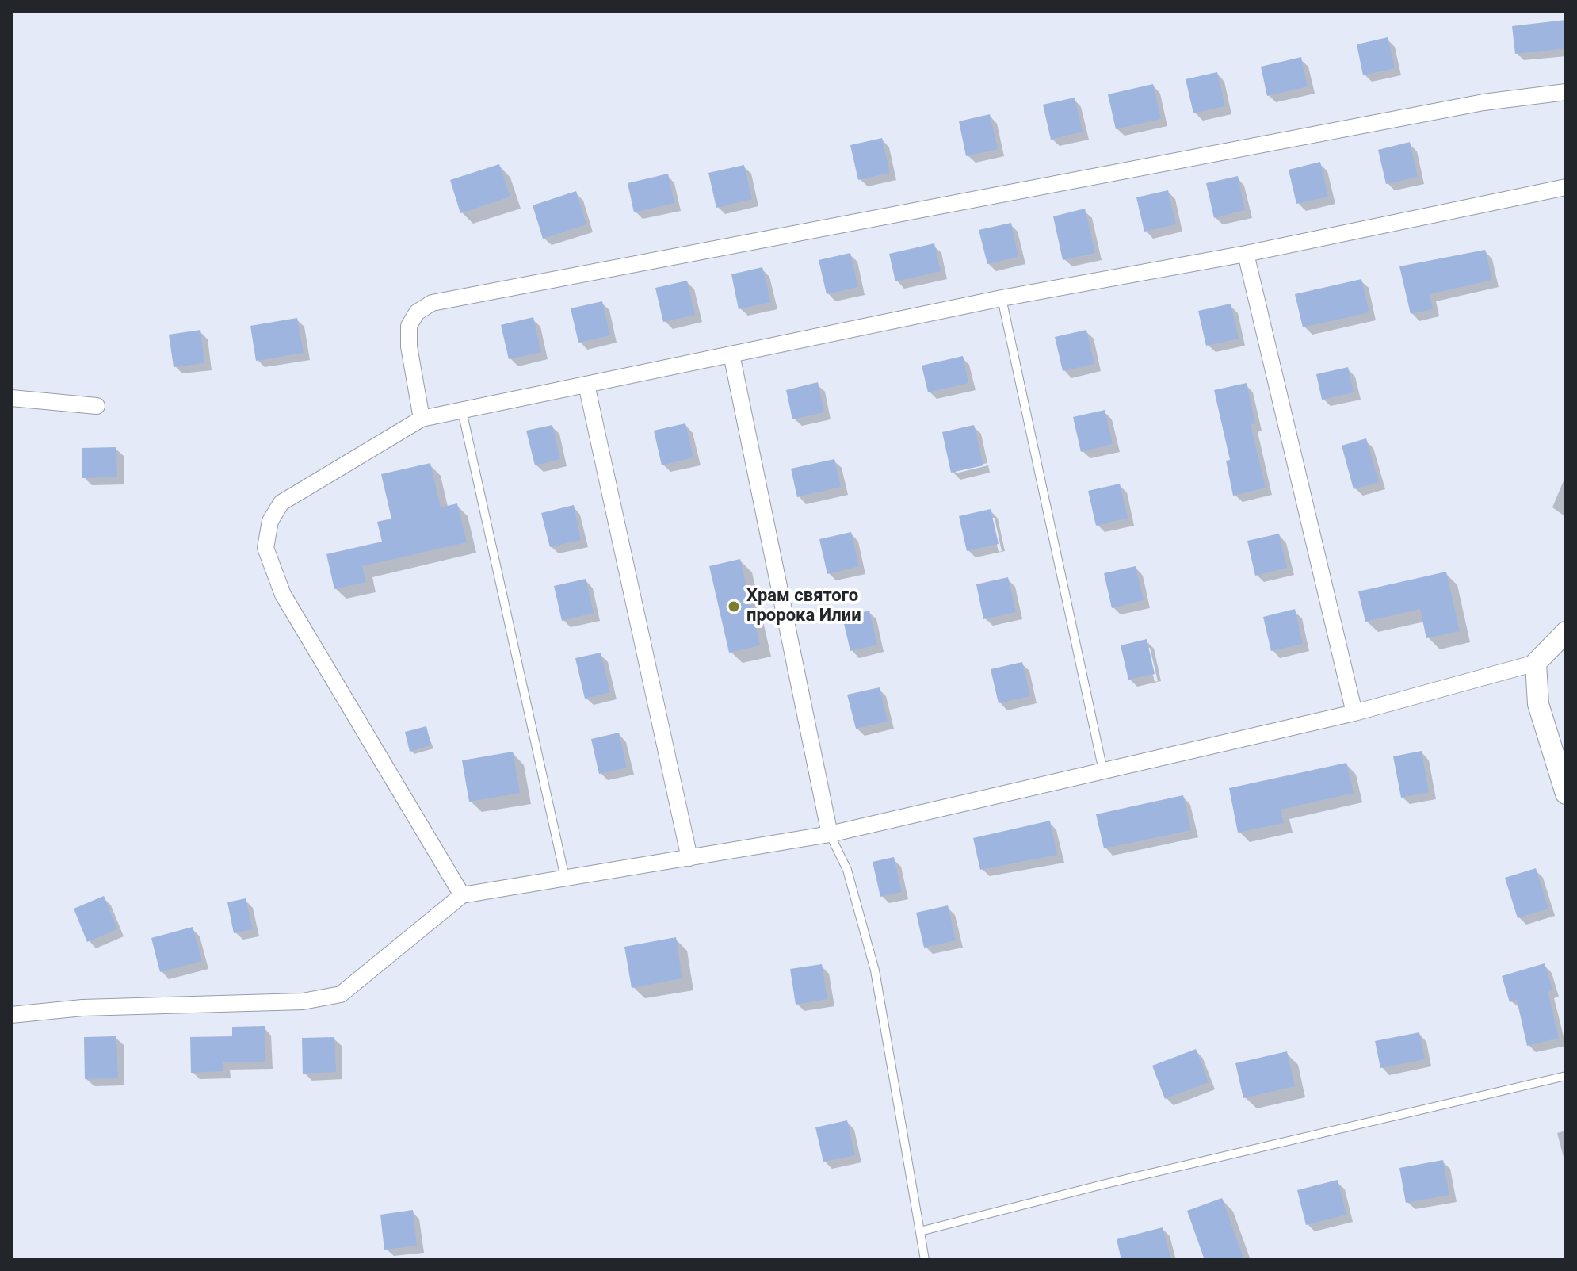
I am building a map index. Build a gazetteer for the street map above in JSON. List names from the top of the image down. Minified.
{"places":["Храм святого пророка Илии"]}
